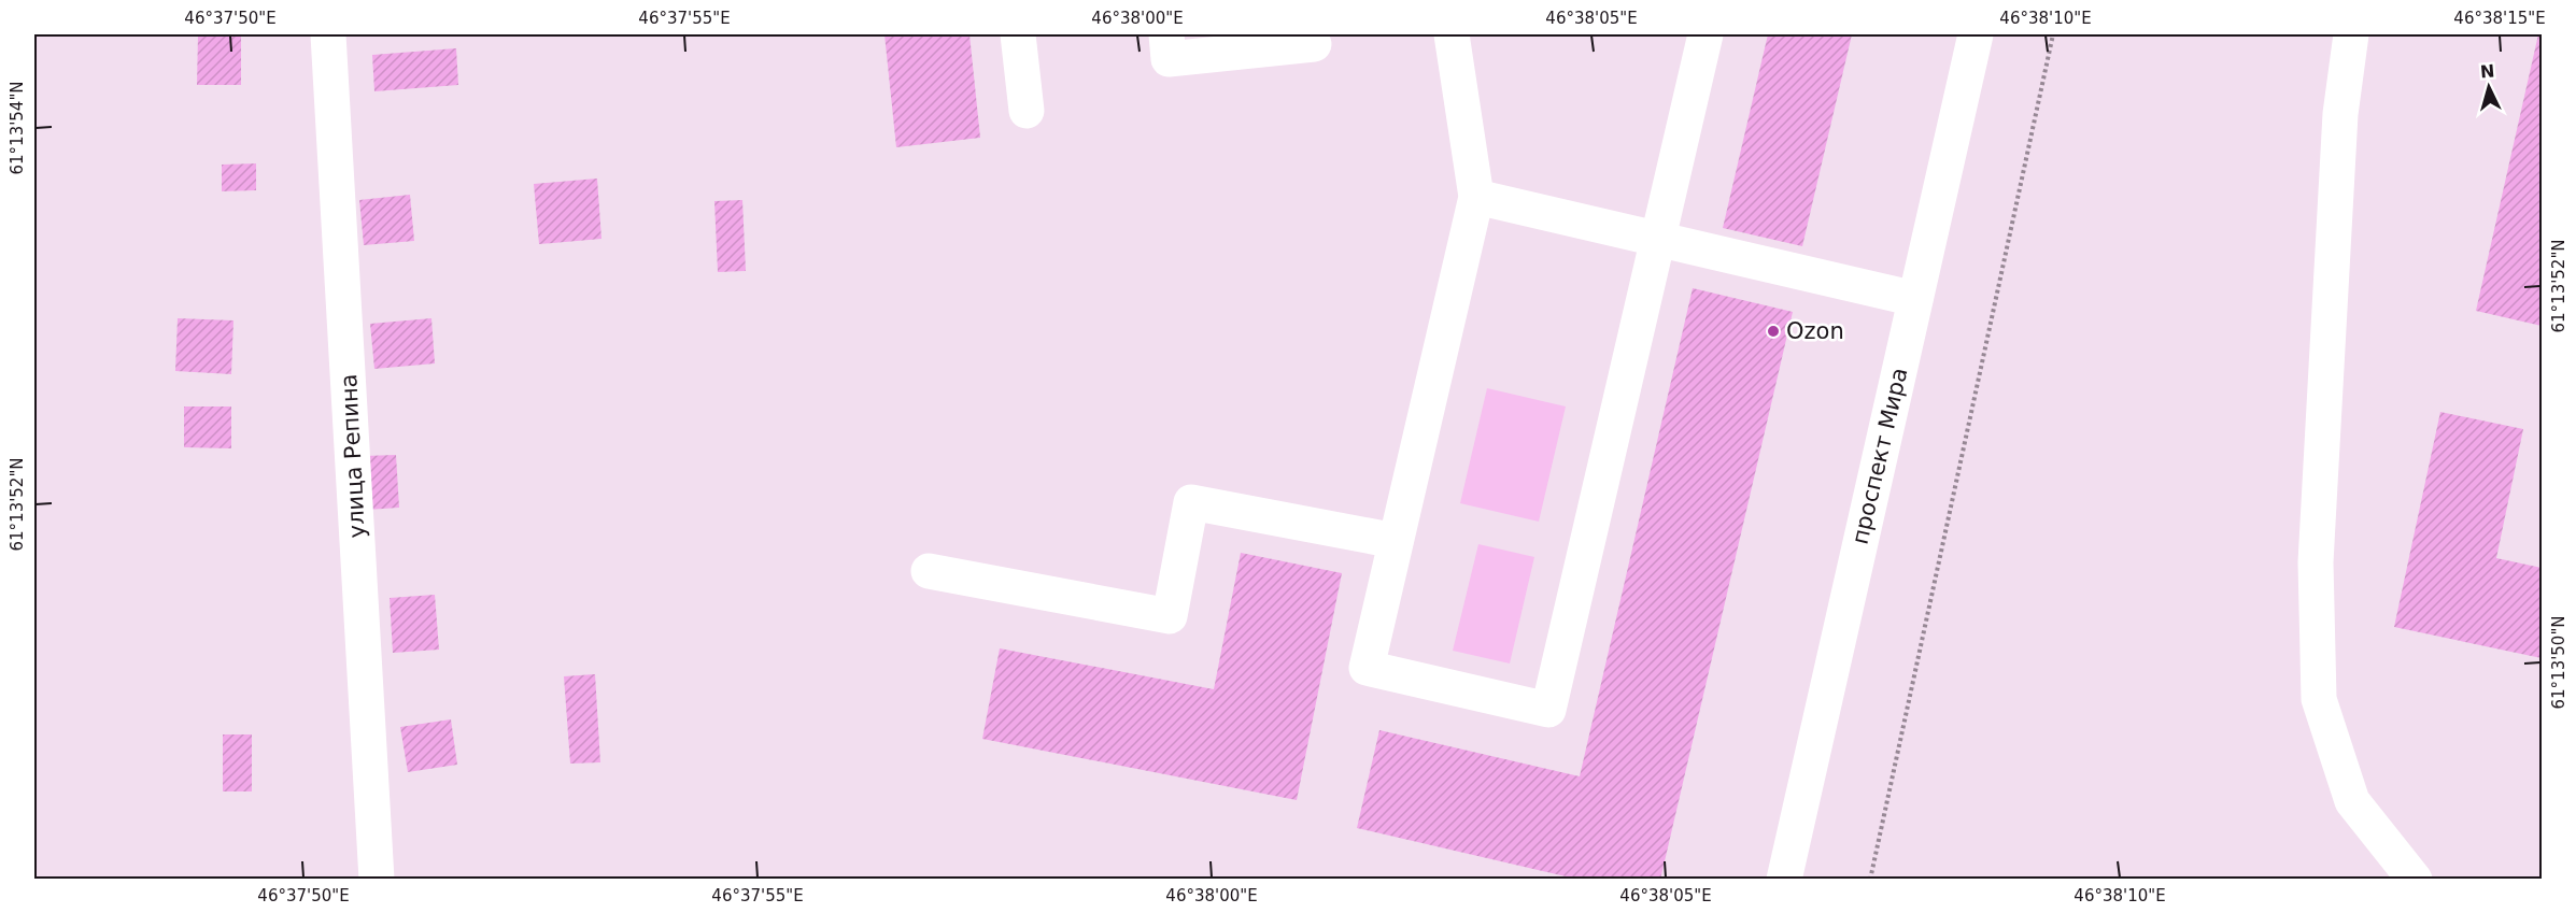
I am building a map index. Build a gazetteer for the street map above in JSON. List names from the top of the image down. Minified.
{"streets":{"street":["улица Репина","проспект Мира"]},"places":["Ozon"],"north":"top","coordinates":["46°37'50\"E","46°37'55\"E","46°38'00\"E","46°38'05\"E","46°38'10\"E","46°38'15\"E","61°13'54\"N","61°13'52\"N","61°13'50\"N"]}
